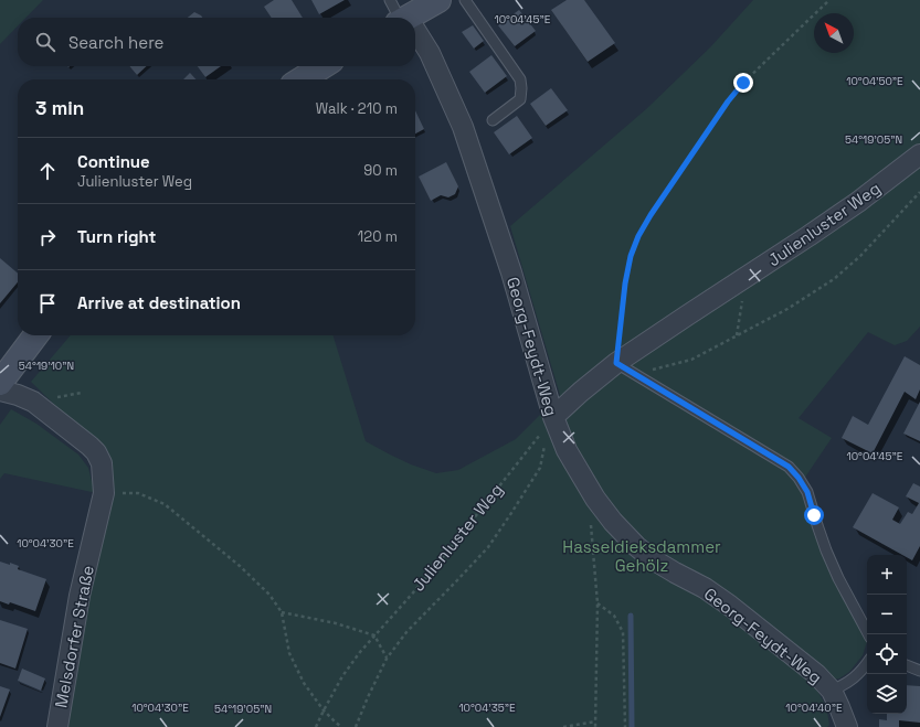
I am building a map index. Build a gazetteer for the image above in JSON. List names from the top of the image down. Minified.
{"streets":{"street":["Julienluster Weg","Georg-Feydt-Weg","Melsdorfer Straße"]},"crossings":[["Julienluster Weg","Georg-Feydt-Weg"]],"parks":["Hasseldieksdammer Gehölz"],"north":"top left","page":{"search":"Search here","heading":["3 min","Walk · 210 m"],"list":[["Continue","Julienluster Weg","90 m"],["Turn right","120 m"],"Arrive at destination"],"map_buttons":["+","−"]},"coordinates":["10°04'45\"E","10°04'50\"E","54°19'05\"N","54°19'10\"N","10°04'30\"E","10°04'35\"E","10°04'40\"E"]}
